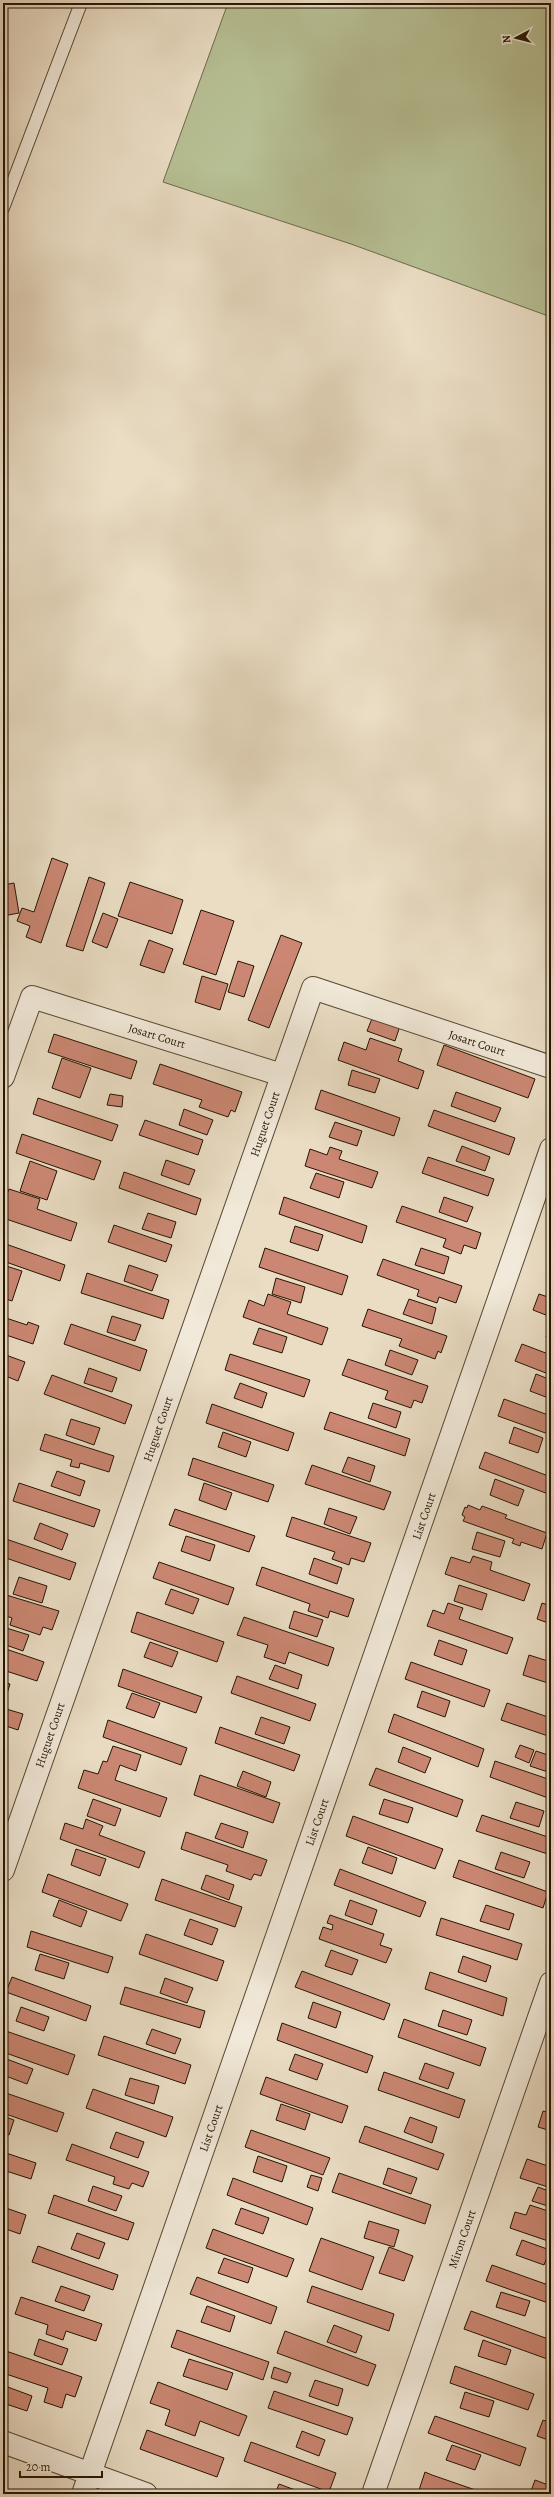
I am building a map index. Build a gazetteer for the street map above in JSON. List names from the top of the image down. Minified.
{"streets":{"street":["Josart Court","Huguet Court","List Court","Miron Court"]},"crossings":[["Josart Court","Huguet Court"]],"scale_bar":"20 m","north":"left"}
